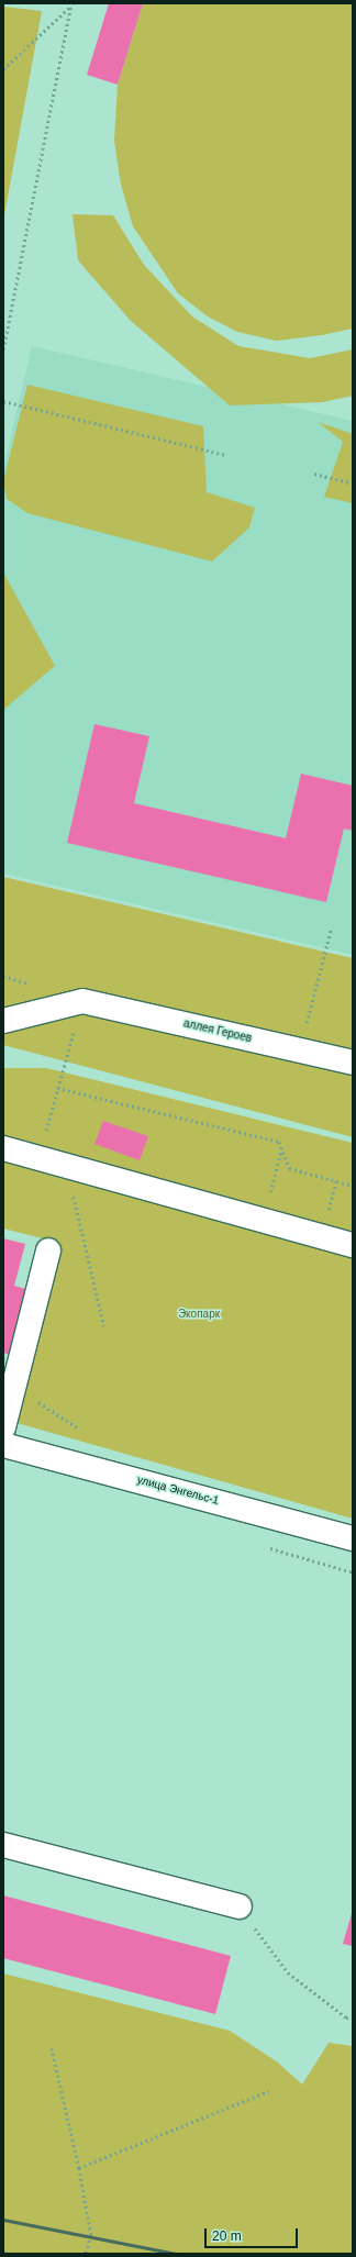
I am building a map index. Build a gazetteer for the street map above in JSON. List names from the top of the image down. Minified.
{"streets":{"street":["аллея Героев","улица Энгельс-1"]},"parks":["Экопарк"],"scale_bar":"20 m"}
